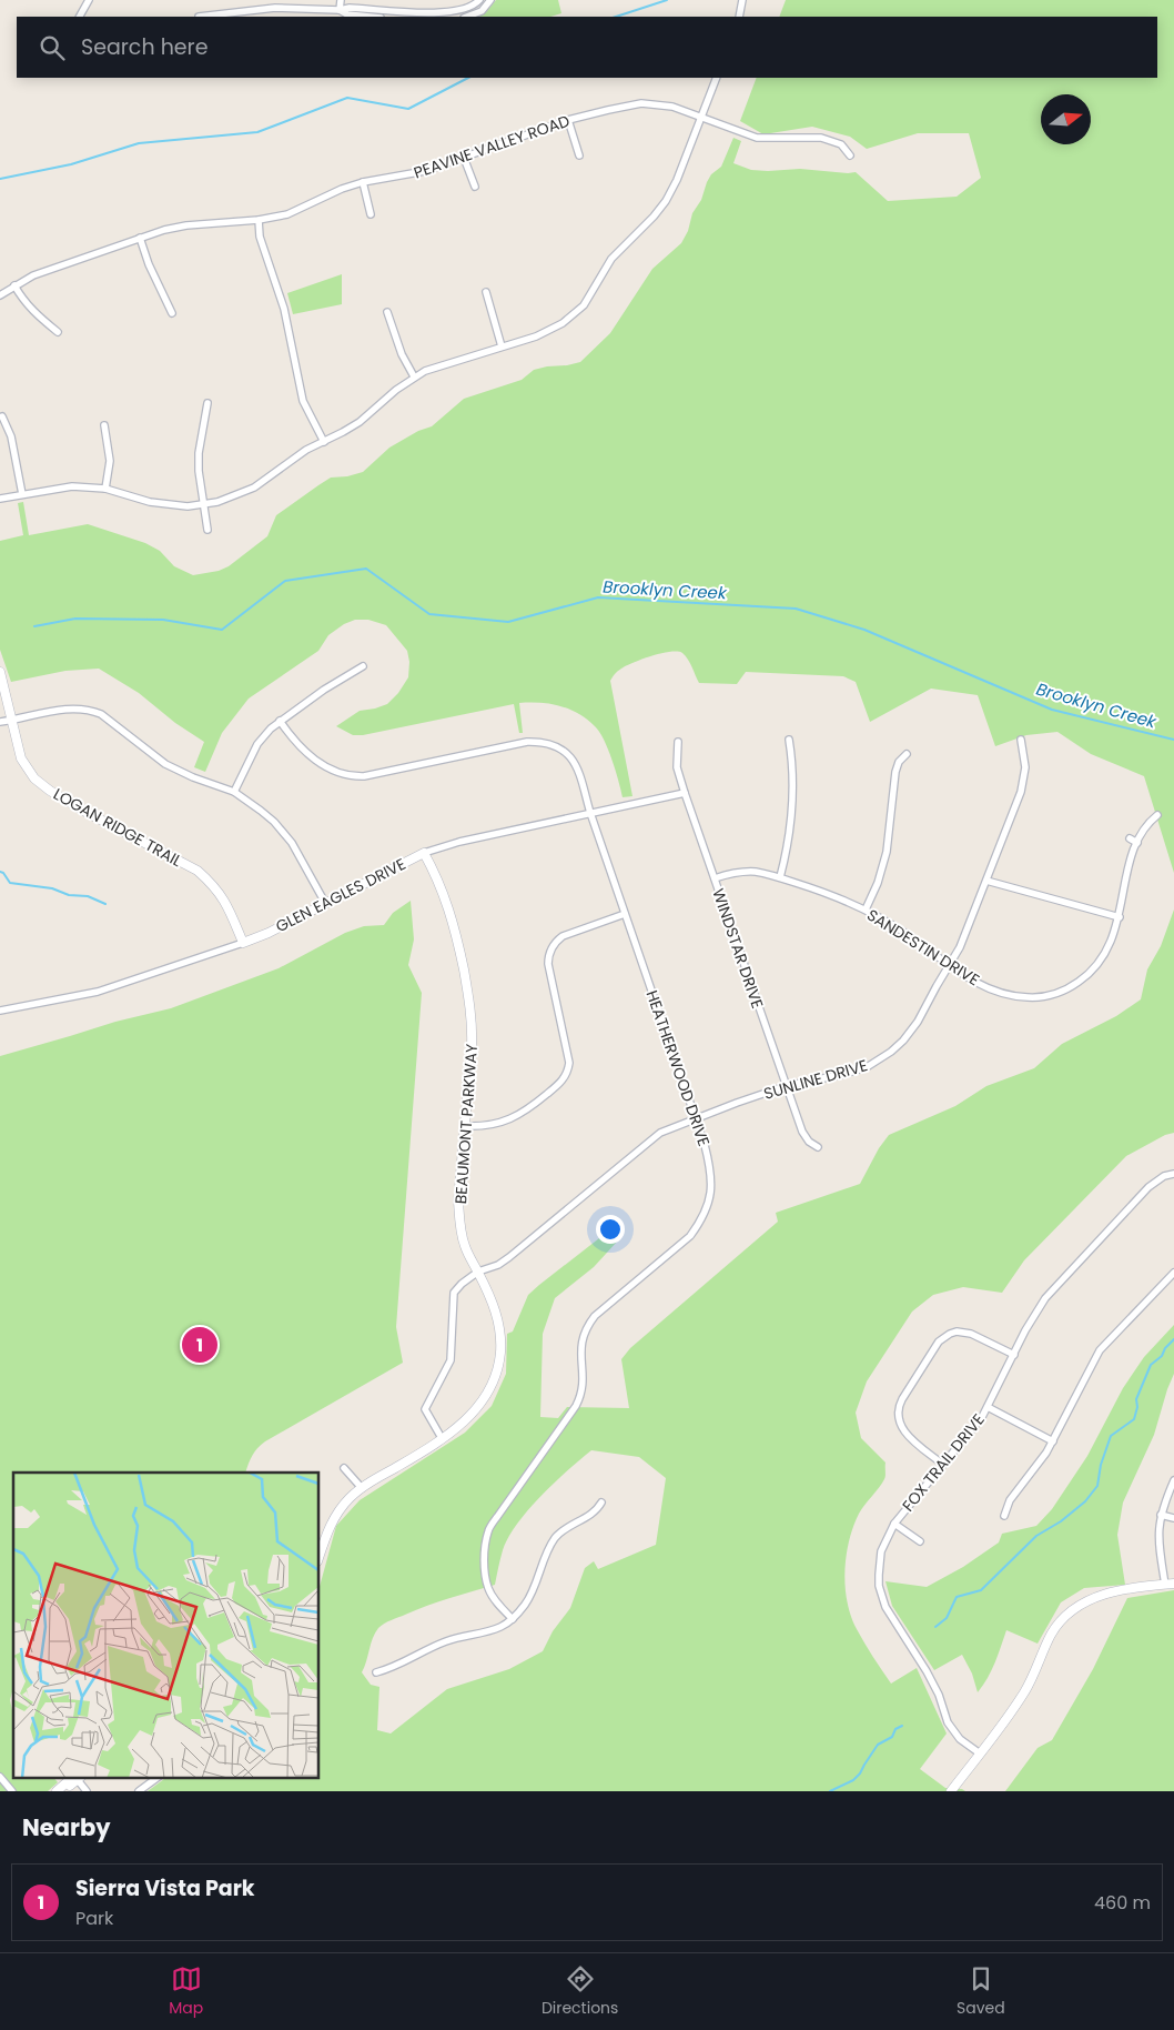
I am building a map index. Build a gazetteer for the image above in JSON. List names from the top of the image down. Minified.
{"streets":{"street":["PEAVINE VALLEY ROAD","LOGAN RIDGE TRAIL","GLEN EAGLES DRIVE","SANDESTIN DRIVE","WINDSTAR DRIVE","HEATHERWOOD DRIVE","SUNLINE DRIVE","BEAUMONT PARKWAY","FOX TRAIL DRIVE"]},"crossings":[["LOGAN RIDGE TRAIL","GLEN EAGLES DRIVE"],["GLEN EAGLES DRIVE","WINDSTAR DRIVE"],["GLEN EAGLES DRIVE","HEATHERWOOD DRIVE"],["GLEN EAGLES DRIVE","BEAUMONT PARKWAY"],["SANDESTIN DRIVE","WINDSTAR DRIVE"],["SANDESTIN DRIVE","SUNLINE DRIVE"],["WINDSTAR DRIVE","SUNLINE DRIVE"],["HEATHERWOOD DRIVE","SUNLINE DRIVE"],["SUNLINE DRIVE","BEAUMONT PARKWAY"]],"water":["Brooklyn Creek"],"north":"right","page":{"search":"Search here","pins":"1","heading":"Nearby","list":[{"mark":"1","name":"Sierra Vista Park","note":"Park","value":"460 m"}],"nav":["Map","Directions","Saved"]}}
